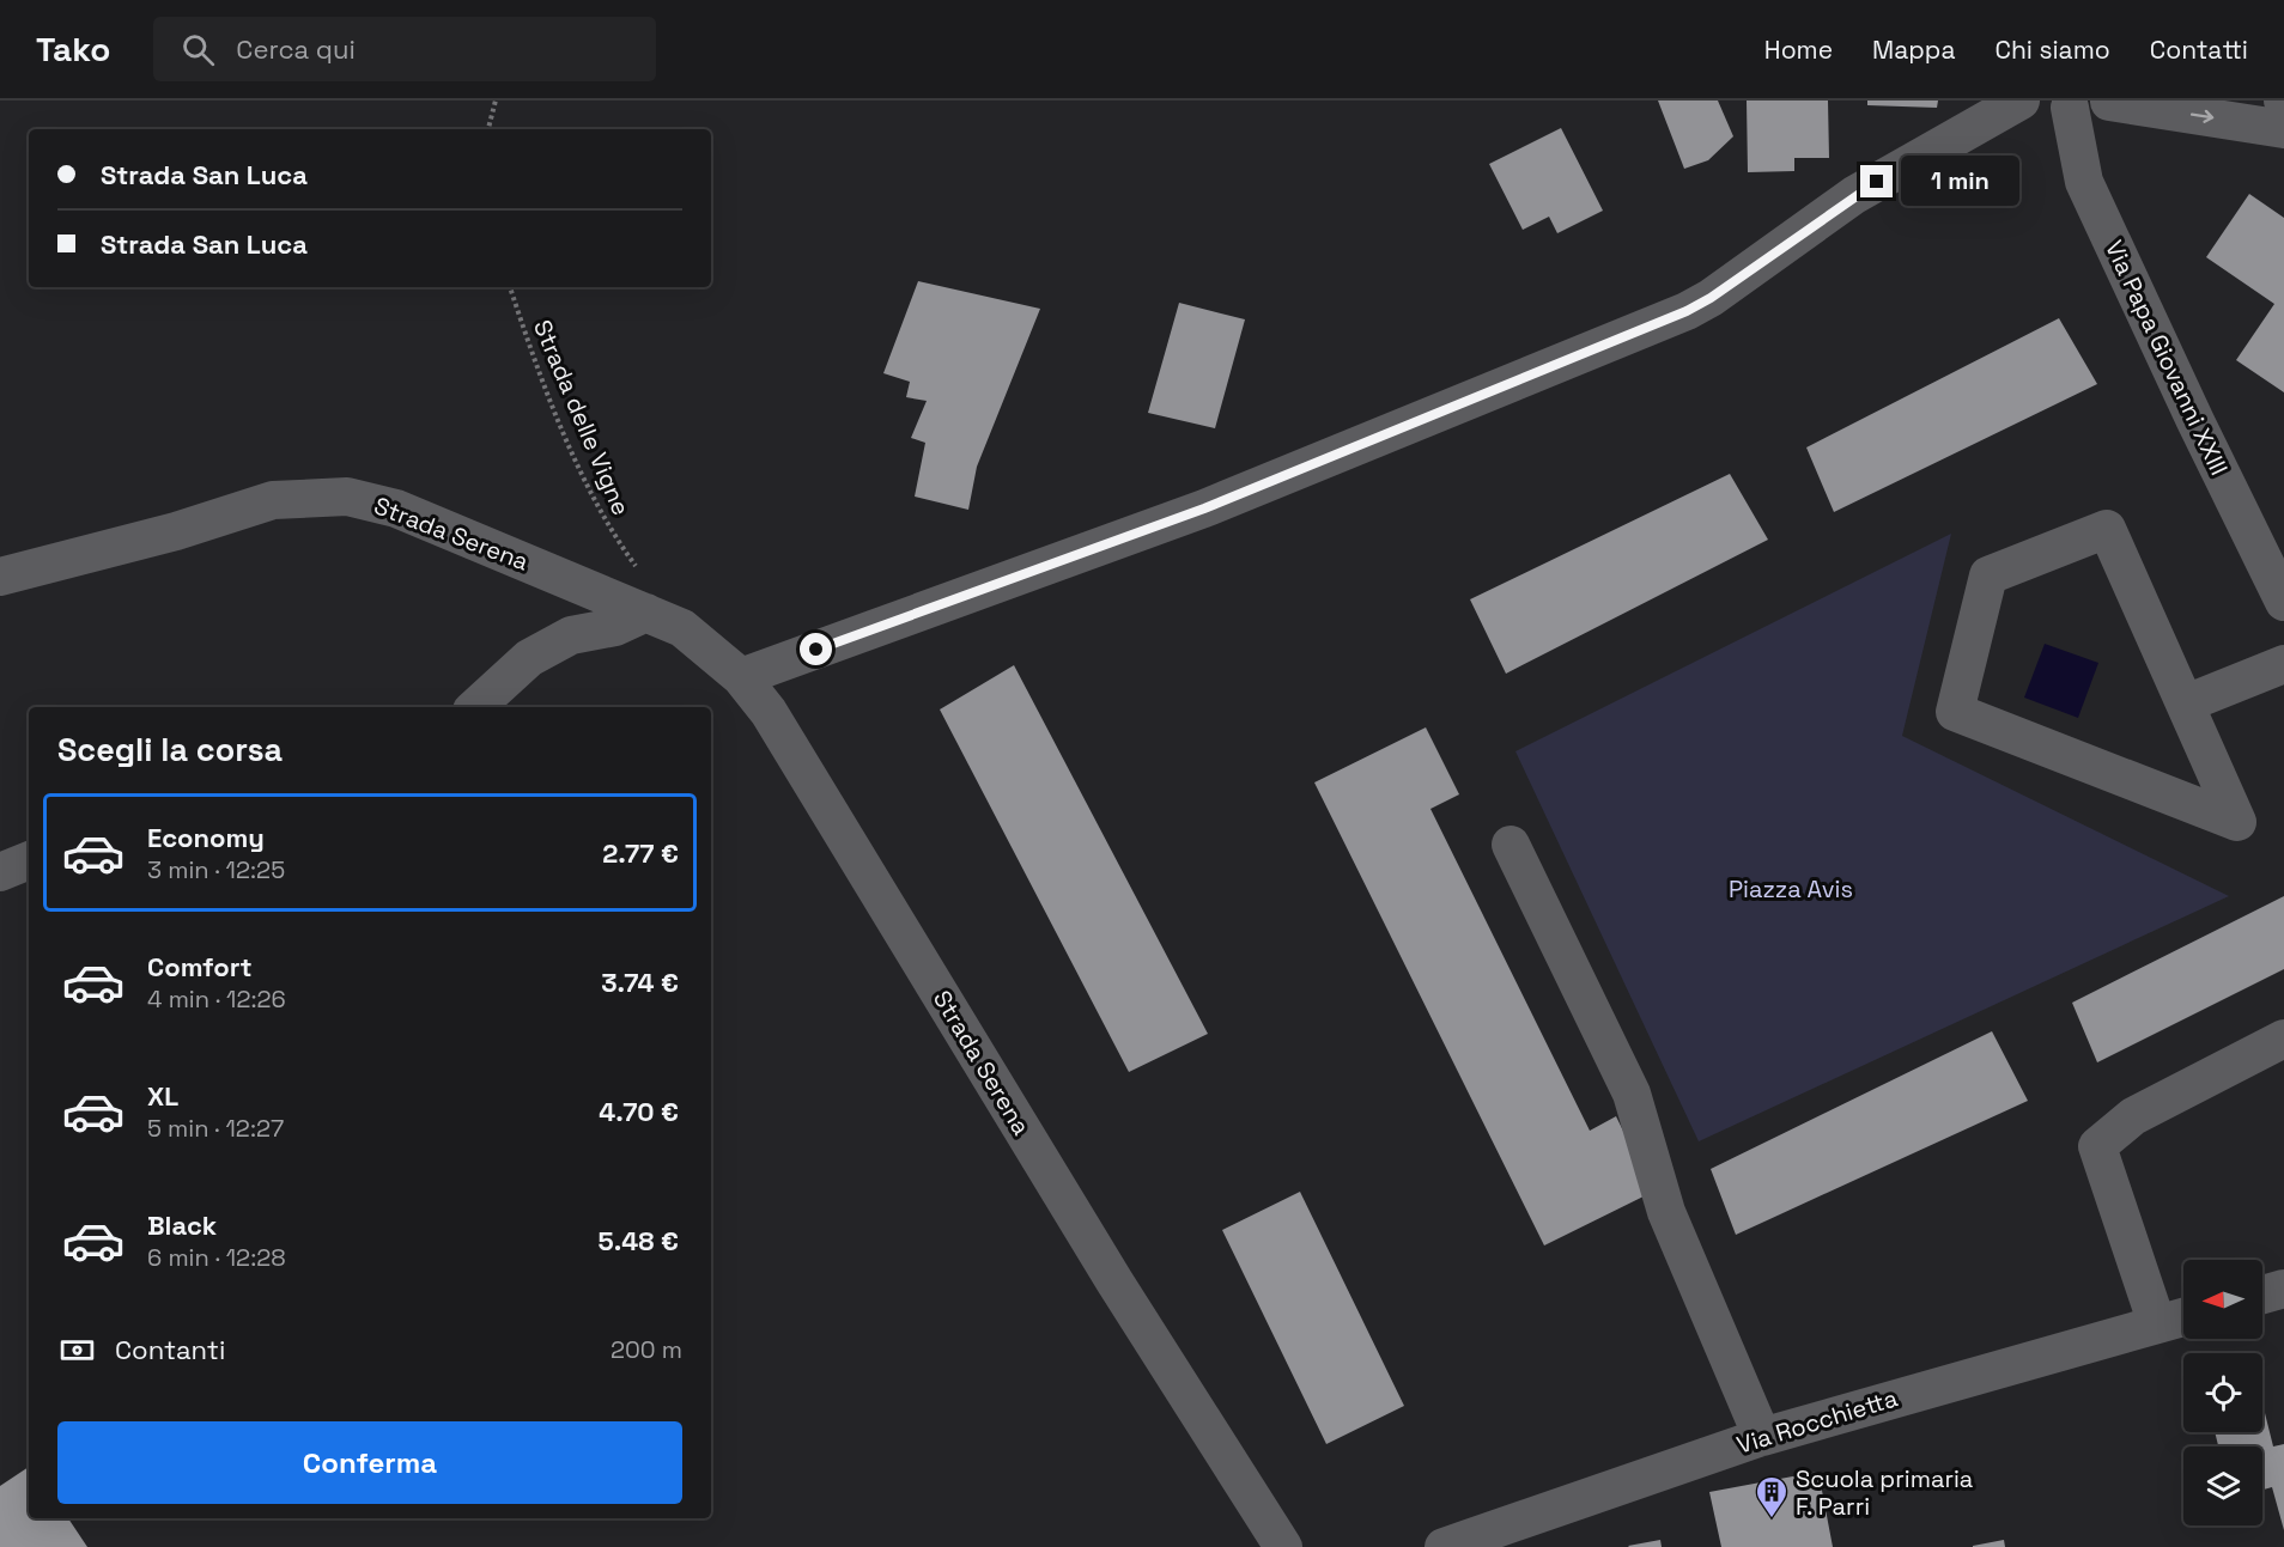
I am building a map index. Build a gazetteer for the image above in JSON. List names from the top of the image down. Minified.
{"streets":{"street":["Via Papa Giovanni XXIII","Strada Serena","Via Rocchietta"],"path":["Strada delle Vigne"]},"parks":["Piazza Avis"],"places":{"building":["Scuola primaria F. Parri"]},"north":"left","page":{"header":"Tako","search":"Cerca qui","nav":["Home","Mappa","Chi siamo","Contatti"],"banner":["Strada San Luca","Strada San Luca"],"bubble":"1 min","heading":"Scegli la corsa","list":[{"name":"Economy","note":"3 min · 12:25","value":"2.77 €"},{"name":"Comfort","note":"4 min · 12:26","value":"3.74 €"},{"name":"XL","note":"5 min · 12:27","value":"4.70 €"},{"name":"Black","note":"6 min · 12:28","value":"5.48 €"}],"pay":["Contanti","200 m"],"buttons":"Conferma"}}
